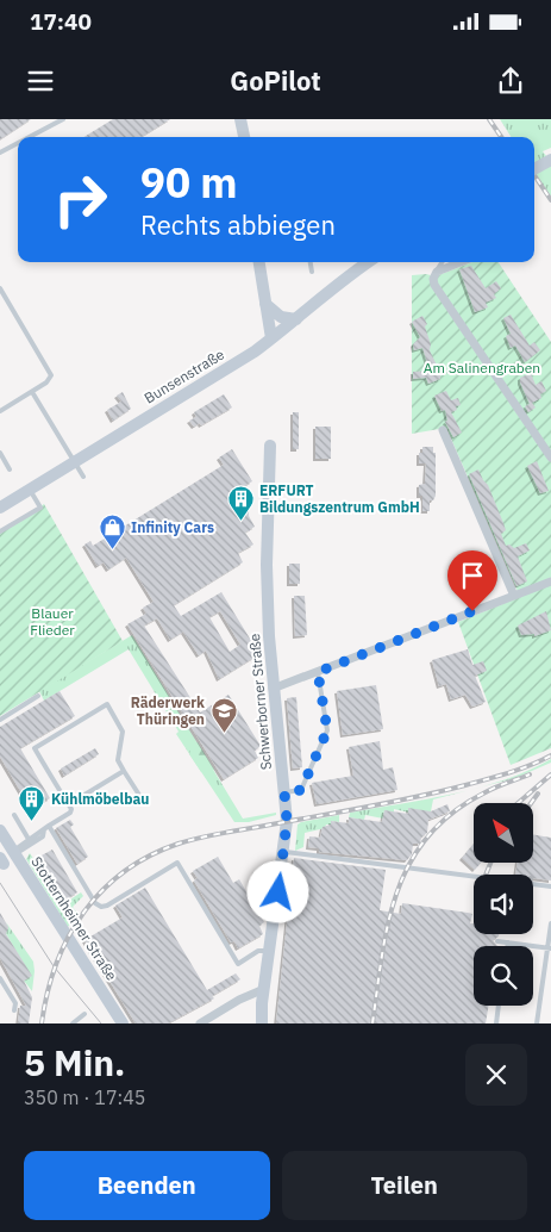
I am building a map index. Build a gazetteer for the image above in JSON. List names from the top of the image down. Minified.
{"streets":{"street":["Bunsenstraße","Schwerborner Straße","Stotternheimer Straße"]},"parks":["Am Salinengraben","Blauer Flieder"],"places":{"building":["ERFURT Bildungszentrum GmbH","Kühlmöbelbau"],"shop":["Infinity Cars"],"school or university":["Räderwerk Thüringen"]},"north":"top left","page":{"status":"17:40","header":"GoPilot","turn":["90 m","Rechts abbiegen"],"heading":["5 Min.","350 m · 17:45"],"buttons":["Beenden","Teilen"]}}
